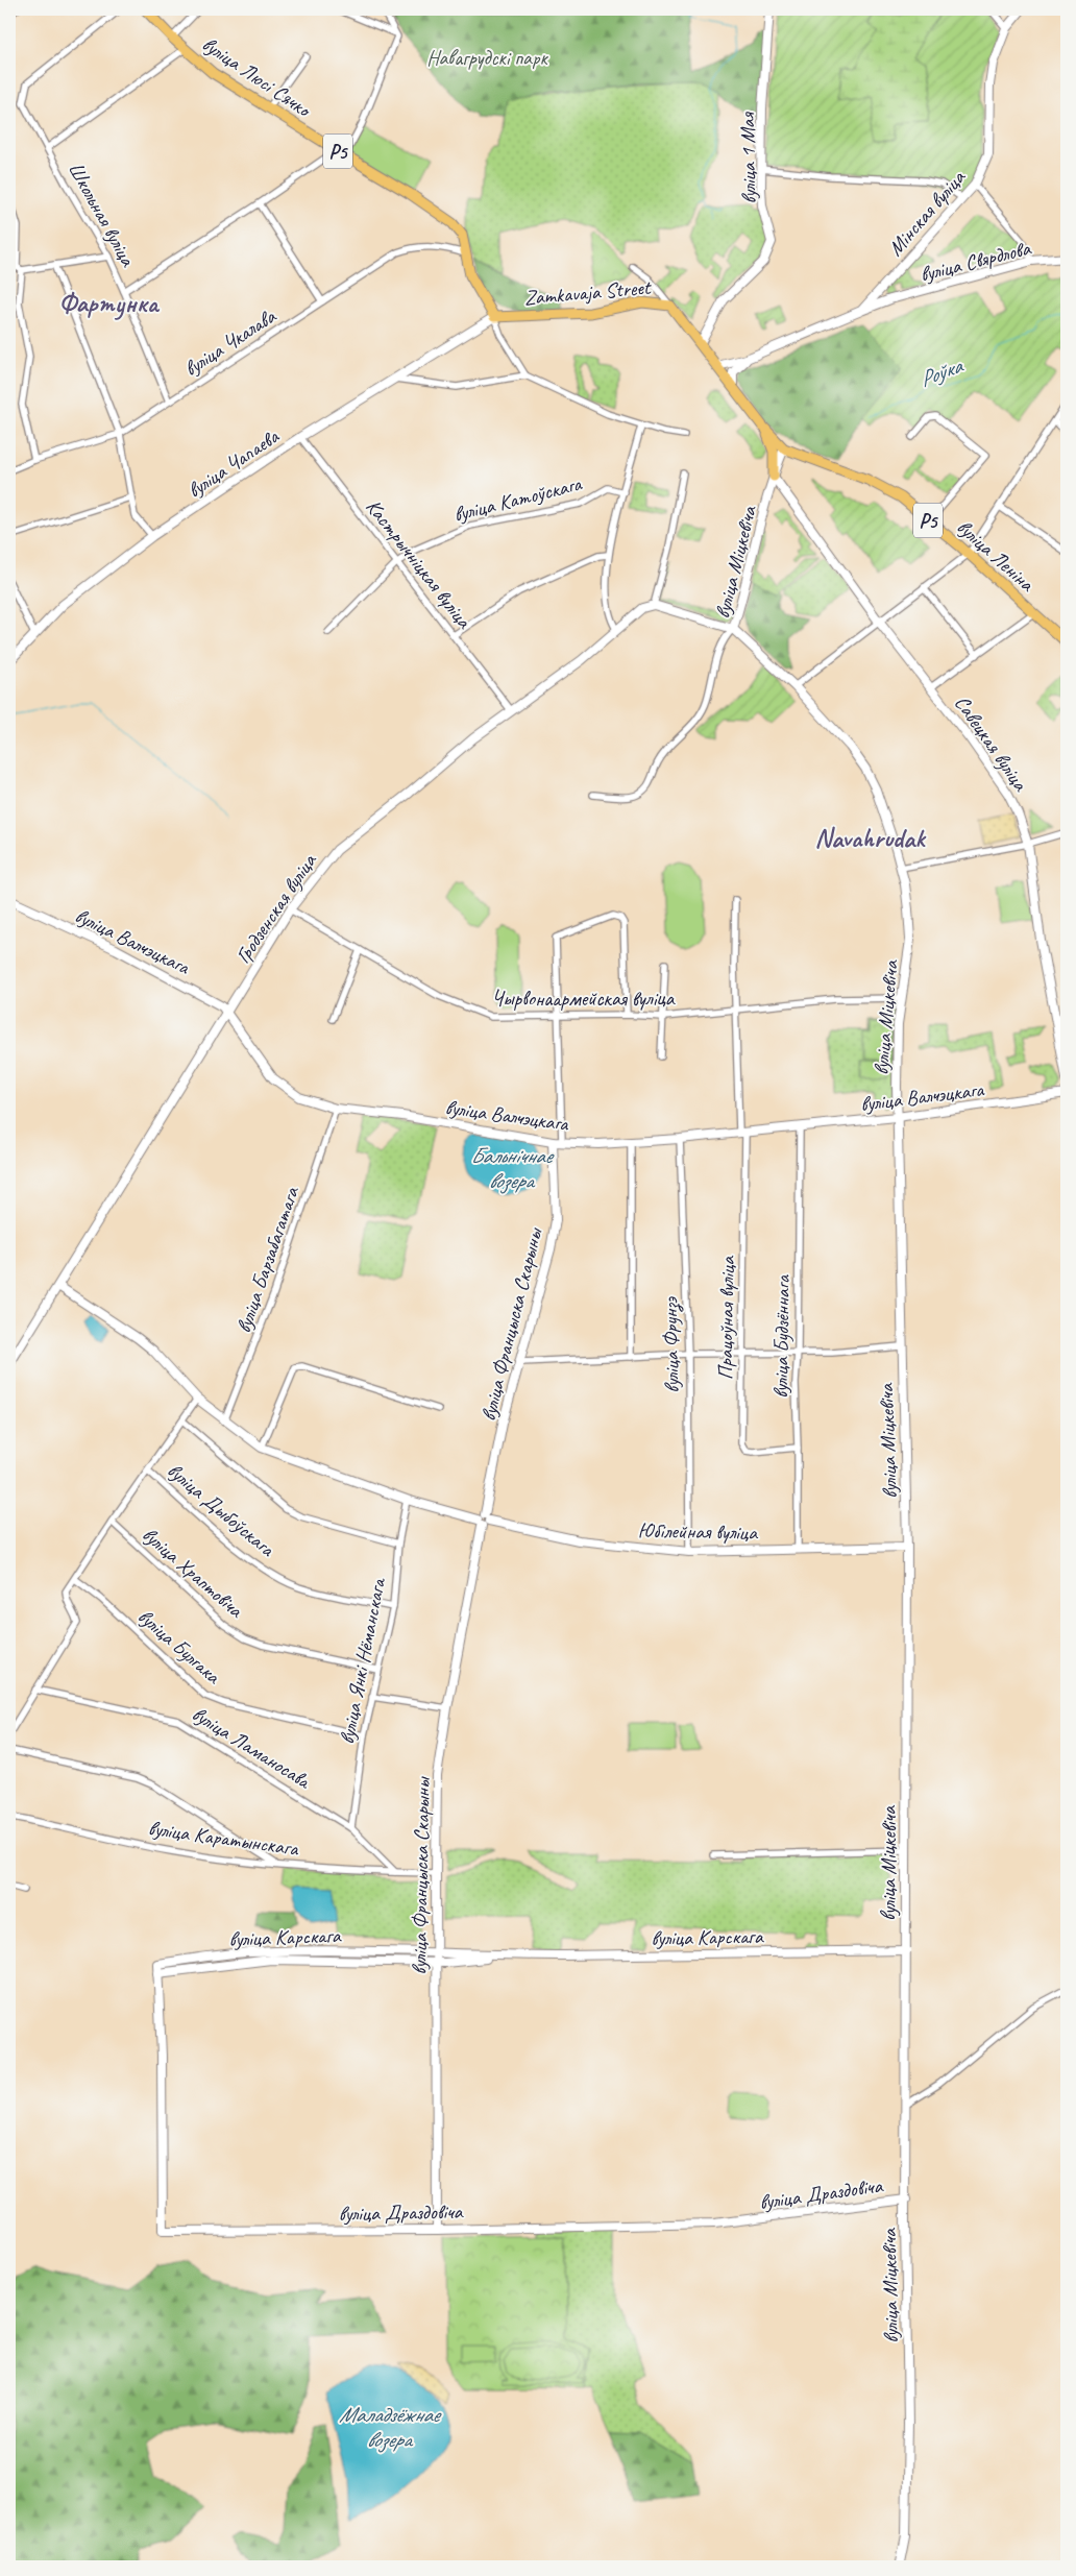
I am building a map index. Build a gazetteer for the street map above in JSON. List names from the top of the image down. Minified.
{"streets":{"main road":["вуліца Люсі Сячко","Р5","Zamkavaja Street","вуліца Леніна"],"street":["вуліца 1 Мая","Мінская вуліца","Школьная вуліца","вуліца Свярдлова","вуліца Чкалава","вуліца Чапаева","вуліца Катоўскага","вуліца Міцкевіча","Кастрычніцкая вуліца","Савецкая вуліца","Гродзенская вуліца","вуліца Валчэцкага","Чырвонаармейская вуліца","вуліца Барзабагатага","Працоўная вуліца","вуліца Францыска Скарыны","вуліца Будзённага","вуліца Фрунзэ","вуліца Дыбоўскага","Юбілейная вуліца","вуліца Храптовіча","вуліца Булгака","вуліца Янкі Нёманскага","вуліца Ламаносава","вуліца Каратынскага","вуліца Карскага","вуліца Драздовіча"]},"crossings":[["вуліца Люсі Сячко","Zamkavaja Street"],["вуліца Люсі Сячко","вуліца Чкалава"],["вуліца Люсі Сячко","вуліца Чапаева"],["Р5","вуліца 1 Мая"],["Р5","Мінская вуліца"],["Р5","Zamkavaja Street"],["Р5","вуліца Леніна"],["вуліца 1 Мая","Zamkavaja Street"],["Мінская вуліца","вуліца Свярдлова"],["Мінская вуліца","вуліца Леніна"],["Школьная вуліца","вуліца Чкалава"],["Zamkavaja Street","вуліца Чапаева"],["вуліца Чапаева","Кастрычніцкая вуліца"],["вуліца Катоўскага","Кастрычніцкая вуліца"],["вуліца Міцкевіча","Савецкая вуліца"],["вуліца Міцкевіча","вуліца Валчэцкага"],["вуліца Міцкевіча","Чырвонаармейская вуліца"],["вуліца Міцкевіча","Юбілейная вуліца"],["вуліца Міцкевіча","вуліца Карскага"],["вуліца Міцкевіча","вуліца Драздовіча"],["Кастрычніцкая вуліца","Гродзенская вуліца"],["Гродзенская вуліца","вуліца Валчэцкага"],["Гродзенская вуліца","Чырвонаармейская вуліца"],["Гродзенская вуліца","Юбілейная вуліца"],["вуліца Валчэцкага","вуліца Барзабагатага"],["вуліца Валчэцкага","Працоўная вуліца"],["вуліца Валчэцкага","вуліца Францыска Скарыны"],["вуліца Валчэцкага","вуліца Будзённага"],["вуліца Валчэцкага","вуліца Фрунзэ"],["Чырвонаармейская вуліца","Працоўная вуліца"],["вуліца Барзабагатага","Юбілейная вуліца"],["Працоўная вуліца","вуліца Будзённага"],["вуліца Францыска Скарыны","Юбілейная вуліца"],["вуліца Францыска Скарыны","вуліца Каратынскага"],["вуліца Францыска Скарыны","вуліца Карскага"],["вуліца Францыска Скарыны","вуліца Драздовіча"],["вуліца Будзённага","Юбілейная вуліца"],["вуліца Фрунзэ","Юбілейная вуліца"],["вуліца Дыбоўскага","вуліца Янкі Нёманскага"],["Юбілейная вуліца","вуліца Янкі Нёманскага"],["вуліца Храптовіча","вуліца Янкі Нёманскага"],["вуліца Булгака","вуліца Янкі Нёманскага"],["вуліца Янкі Нёманскага","вуліца Ламаносава"],["вуліца Ламаносава","вуліца Каратынскага"],["вуліца Карскага","вуліца Драздовіча"]],"districts":["Фартунка","Navahrudak"],"water":["Роўка","Бальнічнае возера","Маладзёжнае возера"],"parks":["Навагрудскі парк"]}
